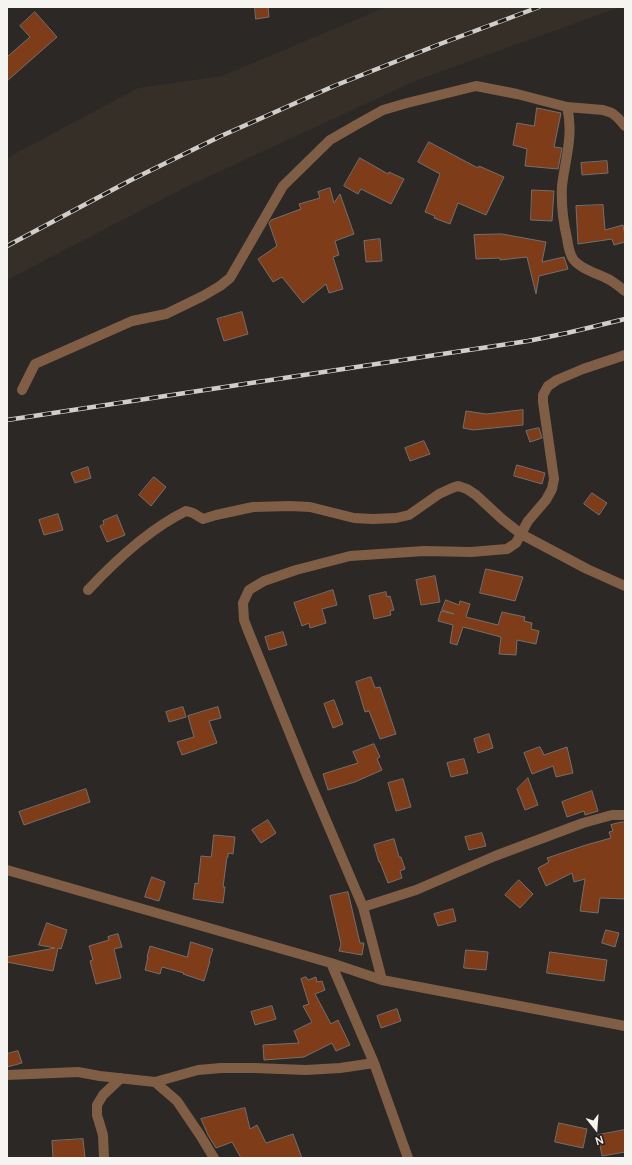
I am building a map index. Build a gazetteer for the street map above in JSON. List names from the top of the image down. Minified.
{"north":"bottom"}
